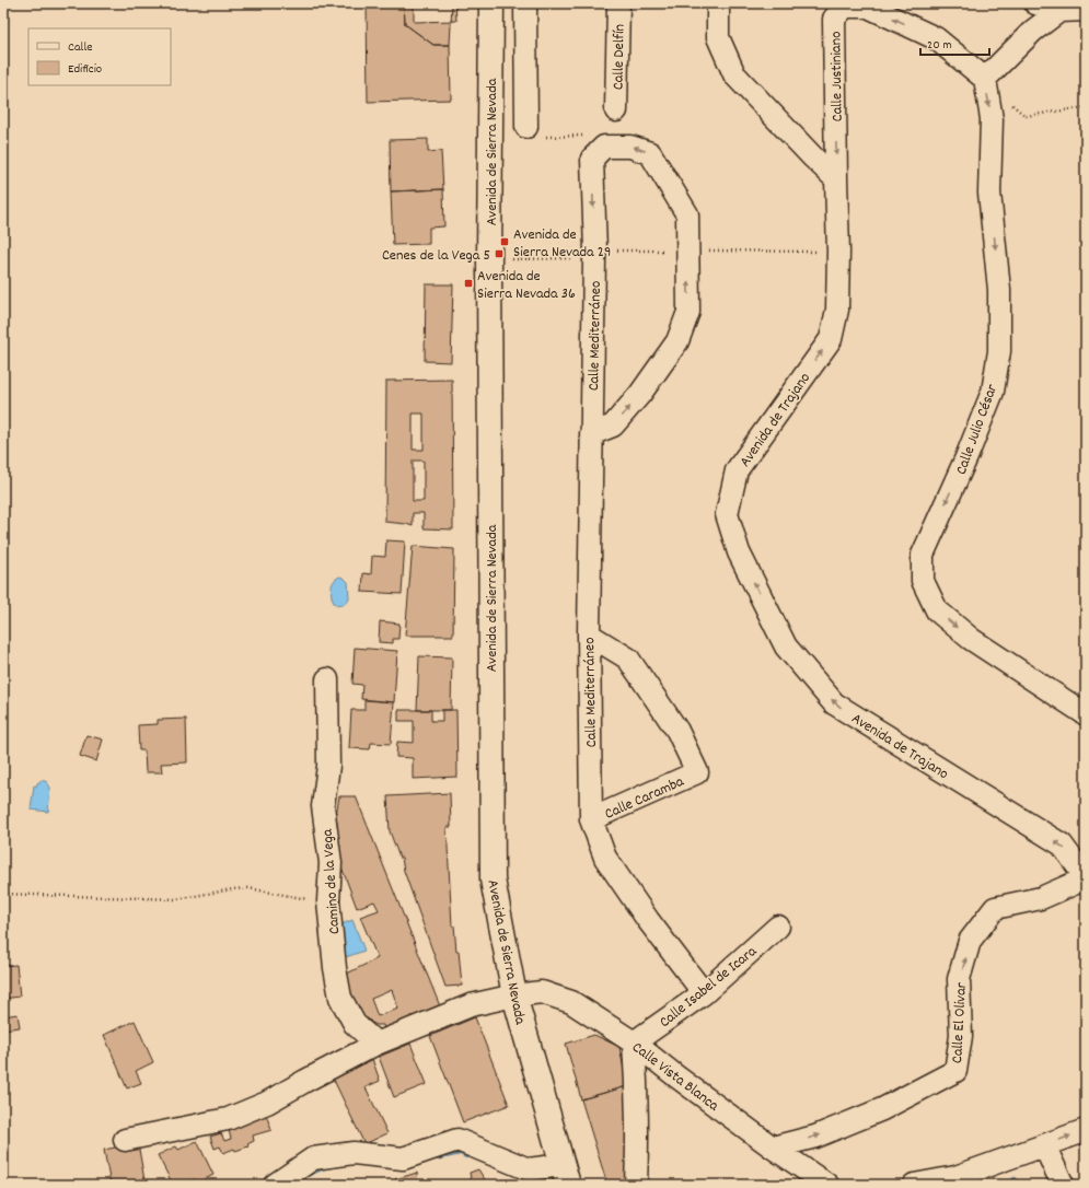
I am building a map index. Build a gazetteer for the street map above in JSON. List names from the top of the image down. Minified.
{"streets":{"street":["Calle Delfín","Calle Justiniano","Avenida de Sierra Nevada","Calle Mediterráneo","Avenida de Trajano","Calle Julio César","Calle Caramba","Camino de la Vega","Calle Isabel de Icara","Calle El Olivar","Calle Vista Blanca"]},"crossings":[["Calle Justiniano","Avenida de Trajano"],["Calle Justiniano","Calle Julio César"],["Avenida de Sierra Nevada","Calle Vista Blanca"],["Calle Mediterráneo","Calle Caramba"],["Avenida de Trajano","Calle El Olivar"],["Calle Caramba","Calle Isabel de Icara"],["Calle Isabel de Icara","Calle Vista Blanca"],["Calle El Olivar","Calle Vista Blanca"]],"one_way":["Avenida de Trajano","Calle Julio César"],"places":{"transit":["Avenida de Sierra Nevada 29","Cenes de la Vega 5","Avenida de Sierra Nevada 36"]},"legend":["Calle","Edificio"],"scale_bar":"20 m"}
